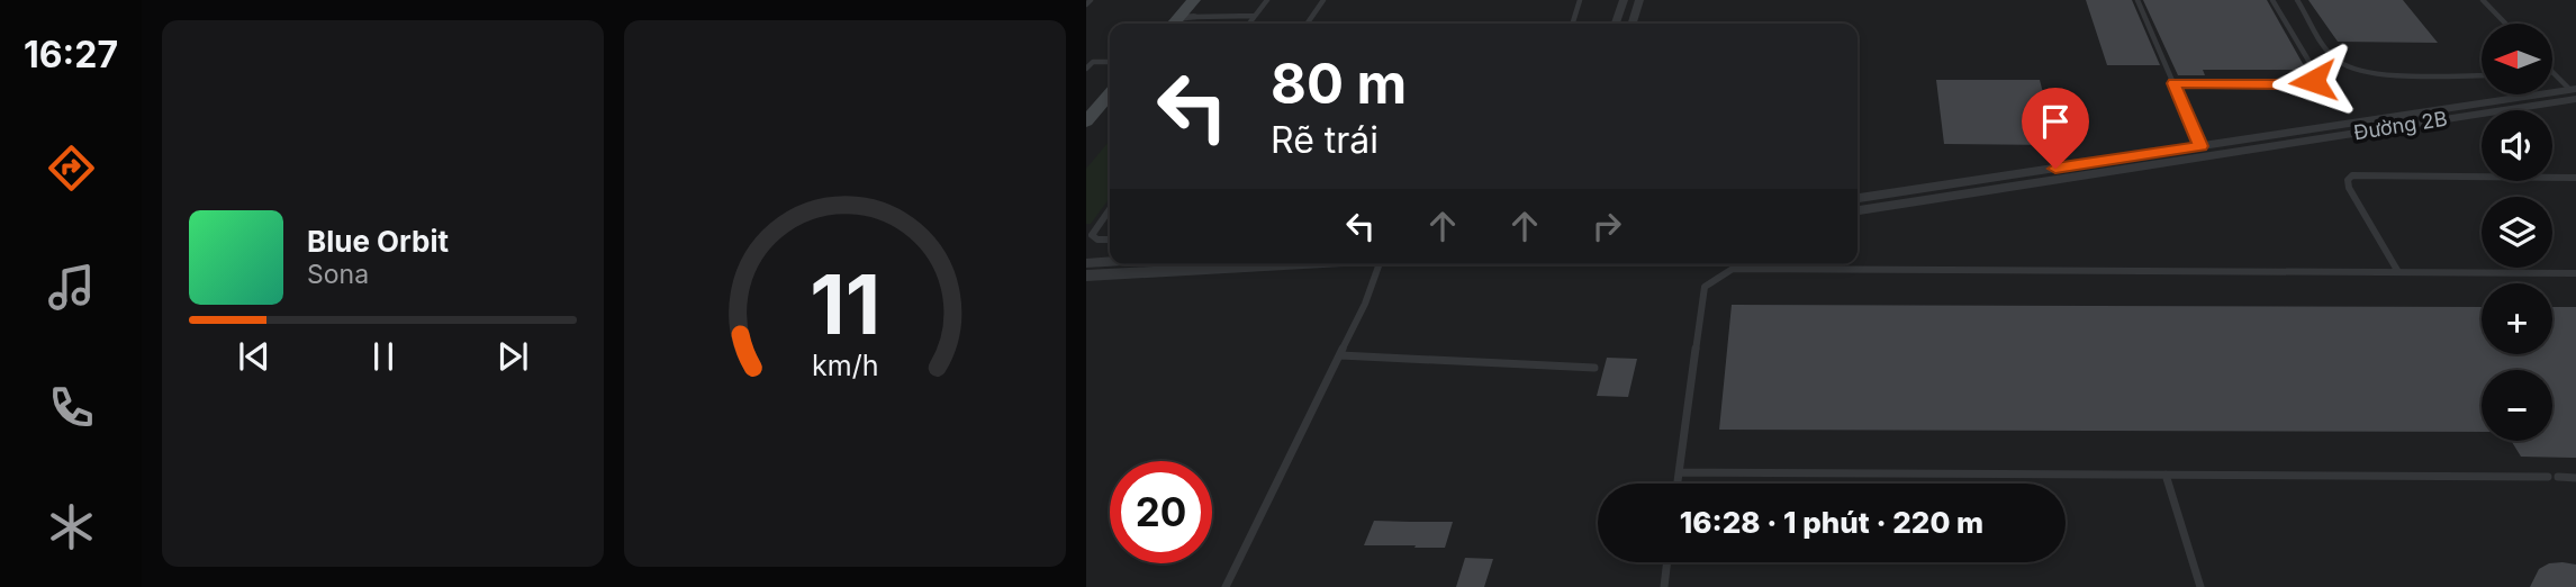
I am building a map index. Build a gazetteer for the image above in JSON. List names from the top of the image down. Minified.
{"streets":{"street":["Đường 2B"]},"north":"left","page":{"tabs":"16:27","map_buttons":["+","−"],"turn":["80 m","Rẽ trái"],"song":["Blue Orbit","Sona"],"limit":"20","trip":"16:28 · 1 phút · 220 m","gauge":["11","km/h"]}}
